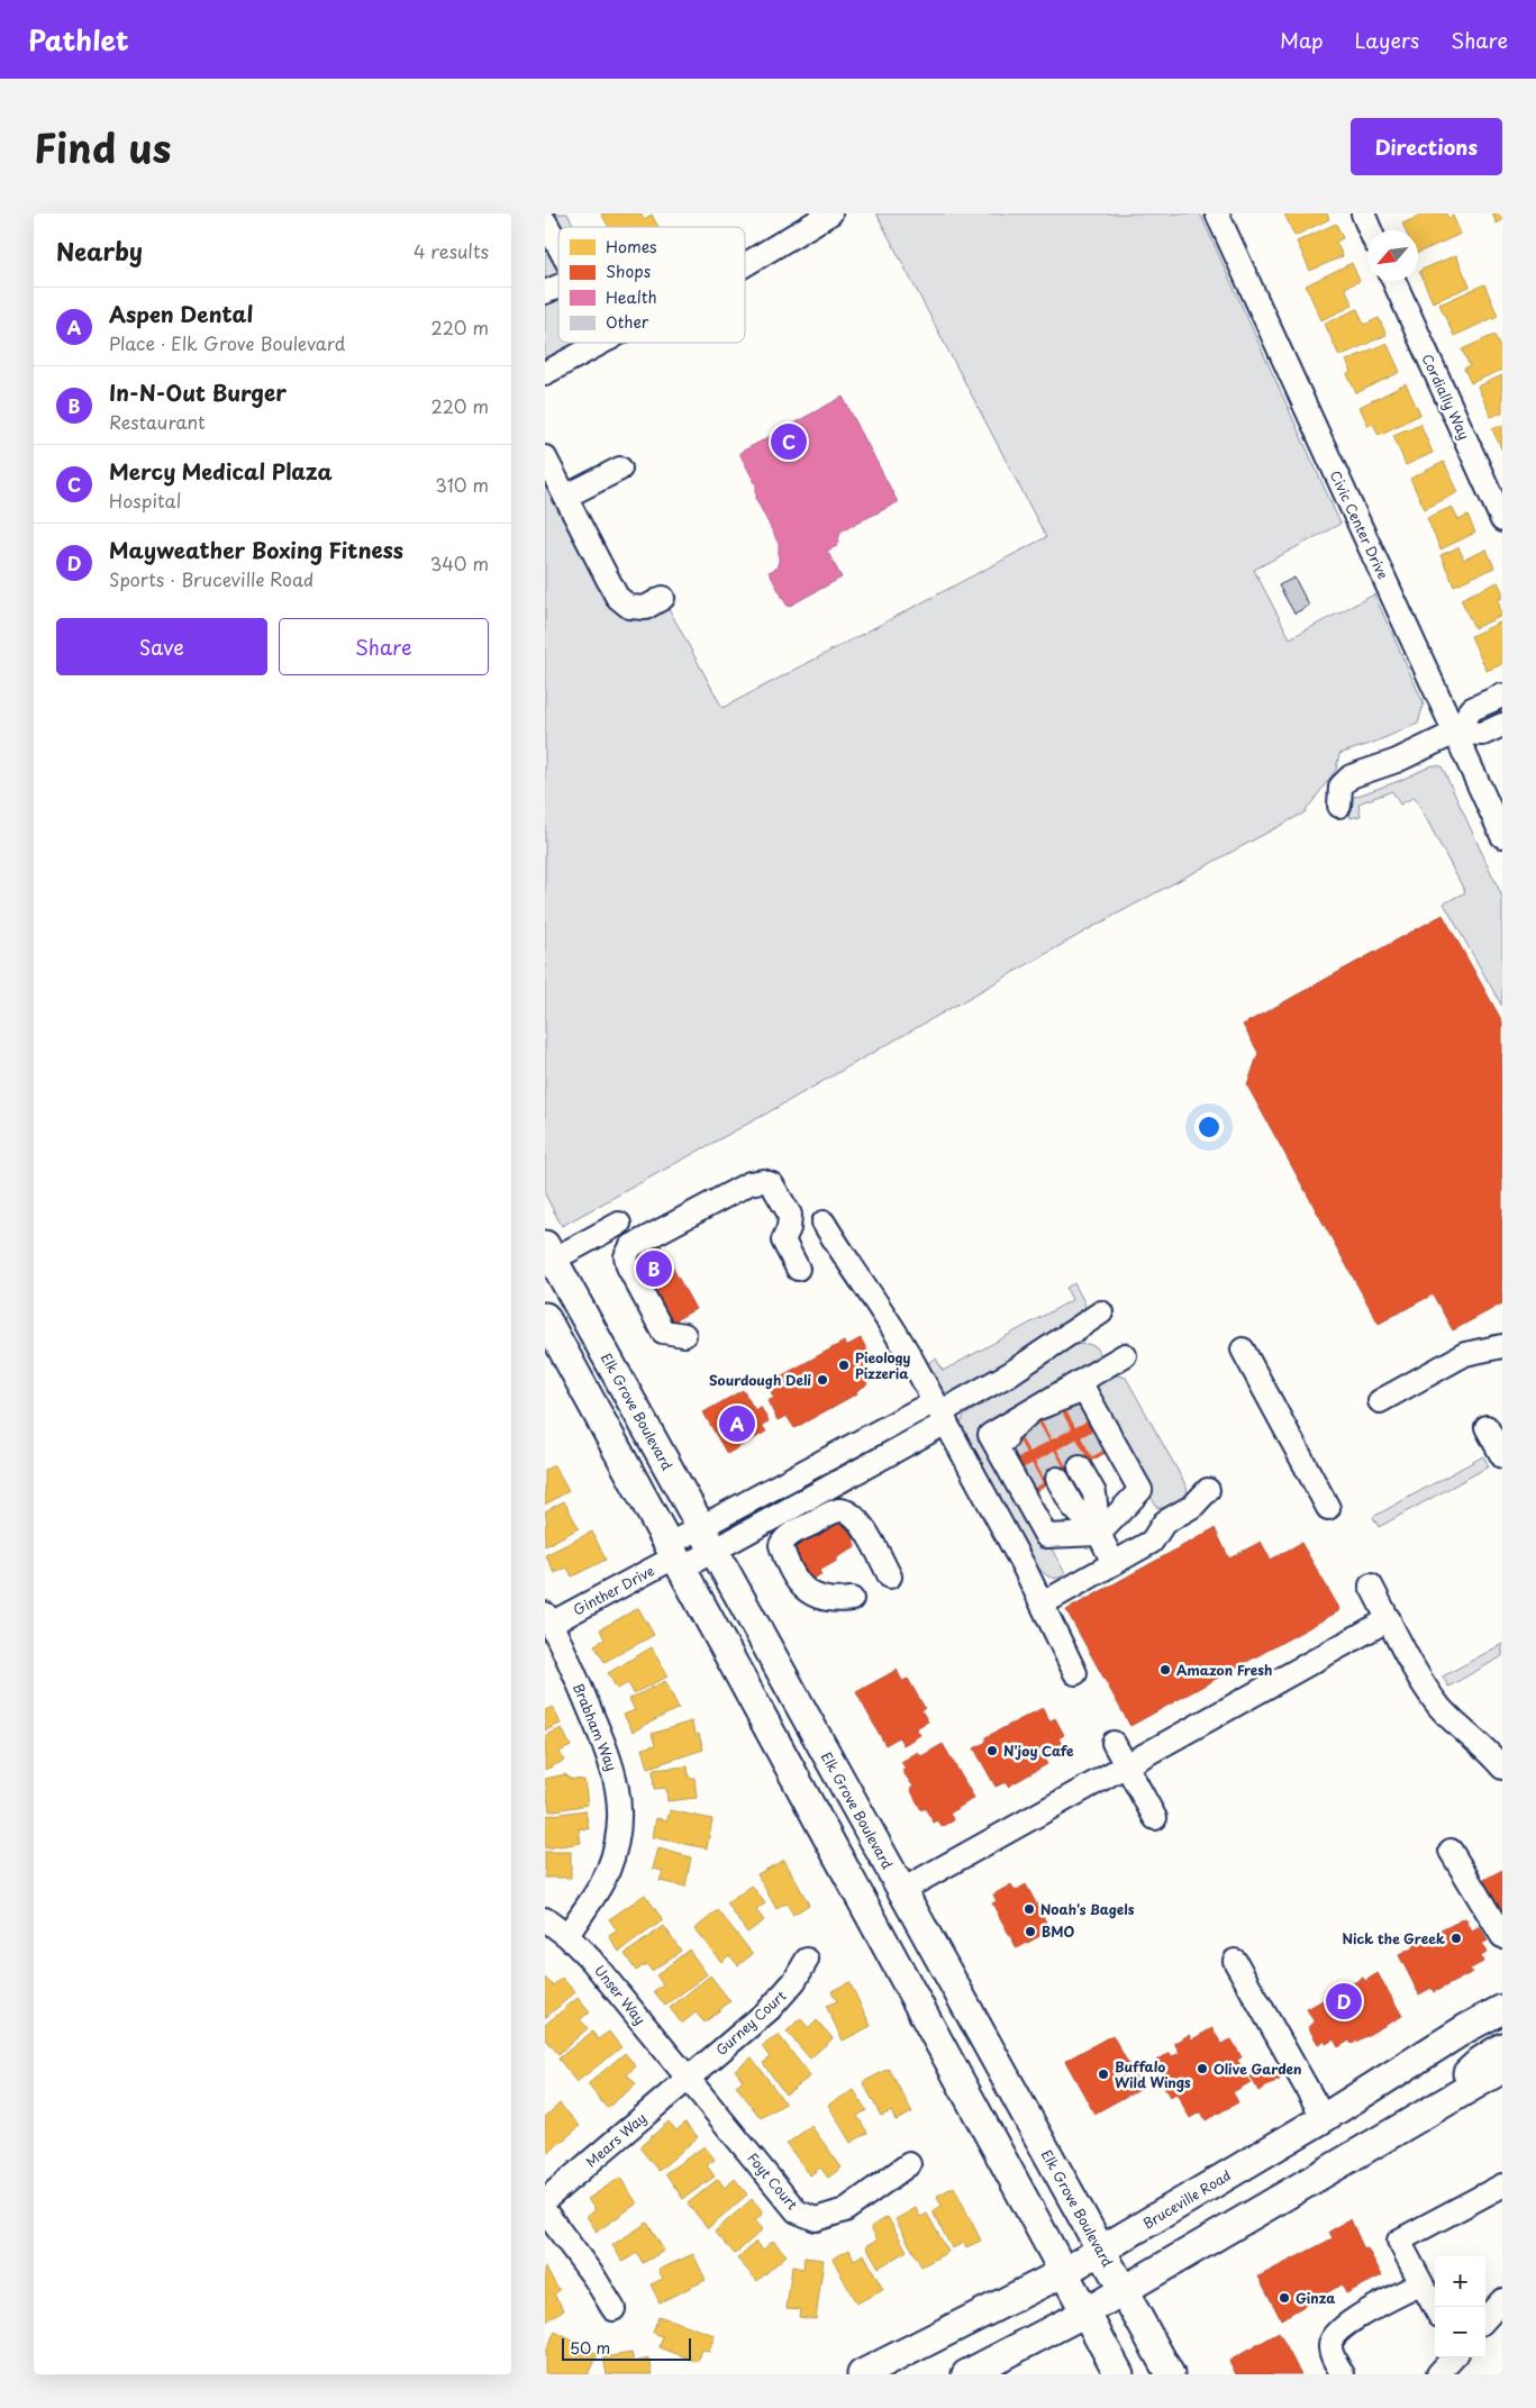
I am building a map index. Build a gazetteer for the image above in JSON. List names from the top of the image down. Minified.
{"streets":{"main road":["Elk Grove Boulevard","Bruceville Road"],"street":["Cordially Way","Civic Center Drive","Ginther Drive","Brabham Way","Unser Way","Gurney Court","Mears Way","Foyt Court"]},"crossings":[["Elk Grove Boulevard","Ginther Drive"],["Elk Grove Boulevard","Bruceville Road"],["Ginther Drive","Brabham Way"],["Brabham Way","Unser Way"],["Unser Way","Gurney Court"],["Unser Way","Mears Way"],["Unser Way","Foyt Court"],["Gurney Court","Mears Way"],["Gurney Court","Foyt Court"],["Mears Way","Foyt Court"]],"places":["Pieology Pizzeria","Sourdough Deli","Amazon Fresh","N'joy Cafe","Noah's Bagels","BMO","Nick the Greek","Olive Garden","Buffalo Wild Wings","Ginza"],"legend":["Homes","Shops","Health","Other"],"scale_bar":"50 m","north":"bottom left","page":{"header":"Pathlet","nav":["Map","Layers","Share"],"title":"Find us","buttons":["Directions",["Save","Share"]],"heading":["Nearby","4 results"],"list":[{"mark":"A","name":"Aspen Dental","note":"Place · Elk Grove Boulevard","value":"220 m"},{"mark":"B","name":"In-N-Out Burger","note":"Restaurant","value":"220 m"},{"mark":"C","name":"Mercy Medical Plaza","note":"Hospital","value":"310 m"},{"mark":"D","name":"Mayweather Boxing Fitness","note":"Sports · Bruceville Road","value":"340 m"}],"pins":["C","B","A","D"],"map_buttons":["+","−"],"scale":"50 m"}}
